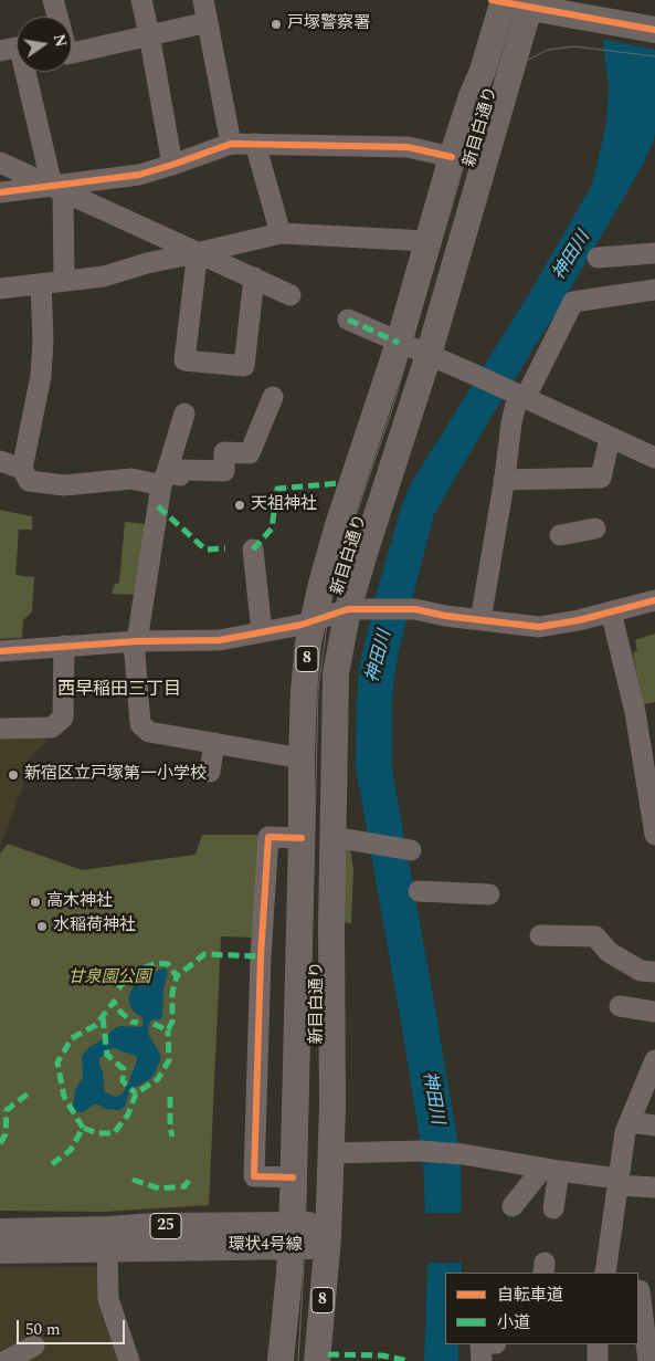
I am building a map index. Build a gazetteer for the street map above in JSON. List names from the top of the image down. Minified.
{"streets":{"main road":["新目白通り","8","25","環状4号線"]},"crossings":[["新目白通り","環状4号線"]],"districts":["西早稲田三丁目"],"water":["神田川"],"parks":["甘泉園公園"],"places":["戸塚警察署","天祖神社","新宿区立戸塚第一小学校","高木神社","水稲荷神社"],"legend":["自転車道","小道"],"scale_bar":"50 m","north":"right"}
